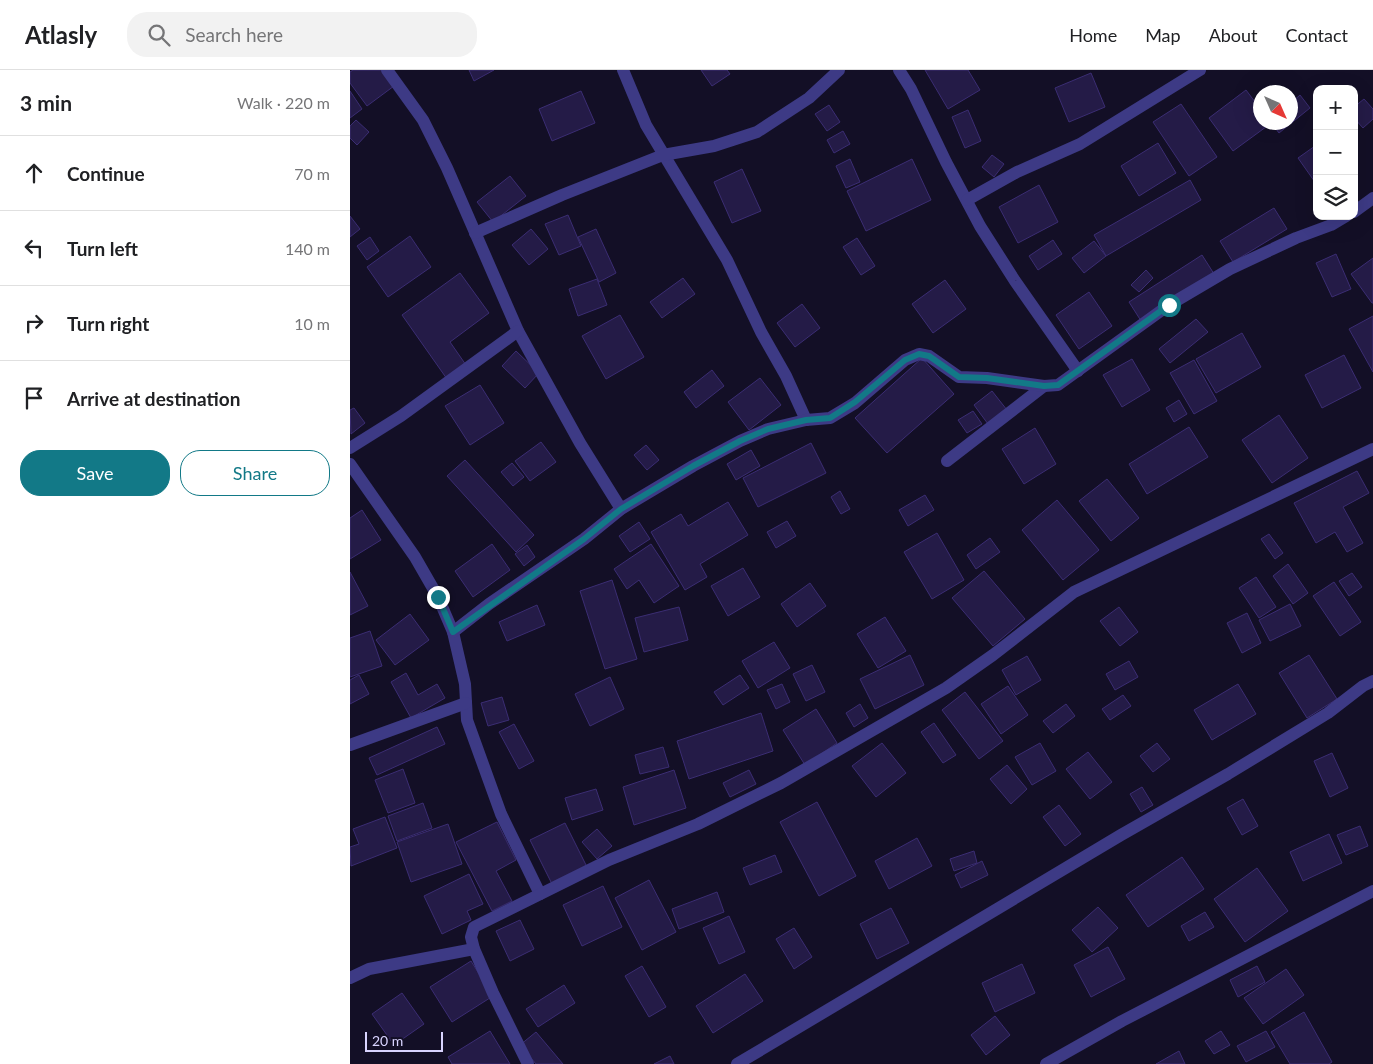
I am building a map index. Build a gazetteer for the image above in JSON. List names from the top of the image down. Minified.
{"scale_bar":"20 m","north":"bottom right","page":{"header":"Atlasly","search":"Search here","nav":["Home","Map","About","Contact"],"heading":["3 min","Walk · 220 m"],"map_buttons":["+","−"],"list":[["Continue","70 m"],["Turn left","140 m"],["Turn right","10 m"],"Arrive at destination"],"buttons":["Save","Share"],"scale":"20 m"}}
